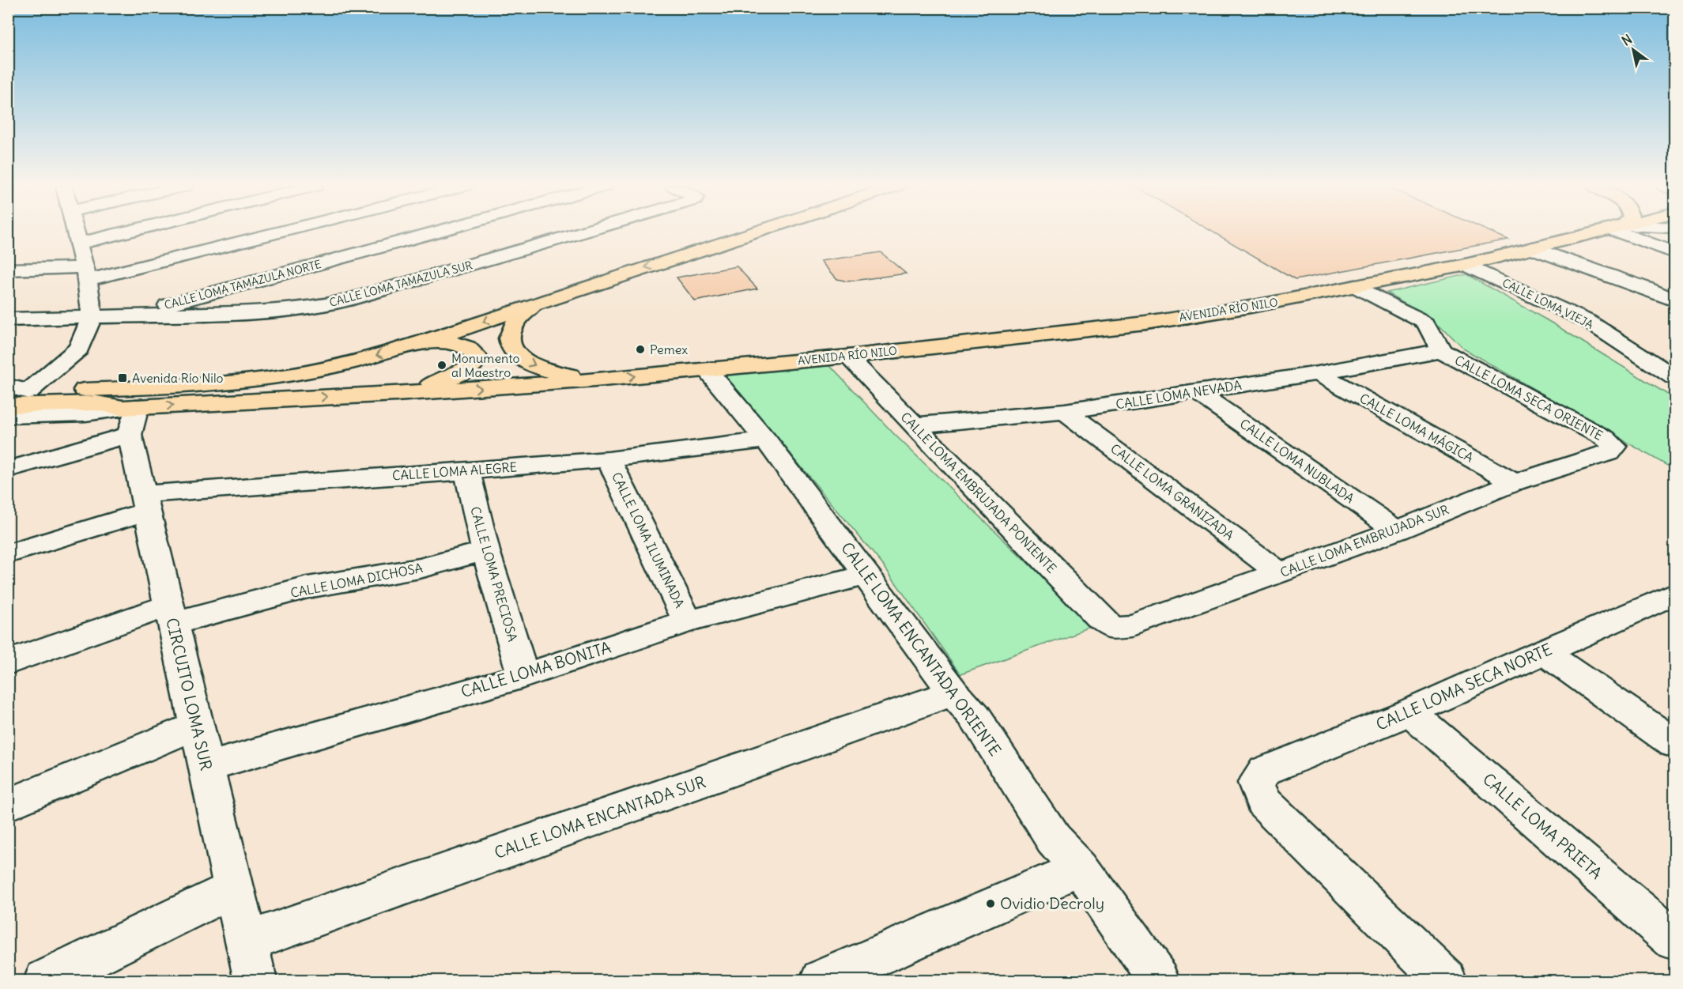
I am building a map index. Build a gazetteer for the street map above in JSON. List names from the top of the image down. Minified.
{"streets":{"main road":["AVENIDA RÍO NILO"],"street":["CALLE LOMA TAMAZULA SUR","CALLE LOMA TAMAZULA NORTE","CALLE LOMA VIEJA","CALLE LOMA NEVADA","CALLE LOMA SECA ORIENTE","CALLE LOMA MÁGICA","CALLE LOMA NUBLADA","CALLE LOMA ALEGRE","CALLE LOMA GRANIZADA","CALLE LOMA EMBRUJADA PONIENTE","CALLE LOMA ILUMINADA","CALLE LOMA EMBRUJADA SUR","CALLE LOMA PRECIOSA","CALLE LOMA DICHOSA","CALLE LOMA ENCANTADA ORIENTE","CALLE LOMA BONITA","CALLE LOMA SECA NORTE","CIRCUITO LOMA SUR","CALLE LOMA ENCANTADA SUR","CALLE LOMA PRIETA"]},"crossings":[["CALLE LOMA TAMAZULA SUR","CALLE LOMA TAMAZULA NORTE"],["CALLE LOMA VIEJA","AVENIDA RÍO NILO"],["AVENIDA RÍO NILO","CALLE LOMA EMBRUJADA PONIENTE"],["AVENIDA RÍO NILO","CALLE LOMA ENCANTADA ORIENTE"],["AVENIDA RÍO NILO","CIRCUITO LOMA SUR"],["CALLE LOMA NEVADA","CALLE LOMA SECA ORIENTE"],["CALLE LOMA NEVADA","CALLE LOMA MÁGICA"],["CALLE LOMA NEVADA","CALLE LOMA NUBLADA"],["CALLE LOMA NEVADA","CALLE LOMA GRANIZADA"],["CALLE LOMA NEVADA","CALLE LOMA EMBRUJADA PONIENTE"],["CALLE LOMA SECA ORIENTE","CALLE LOMA EMBRUJADA SUR"],["CALLE LOMA MÁGICA","CALLE LOMA EMBRUJADA SUR"],["CALLE LOMA NUBLADA","CALLE LOMA EMBRUJADA SUR"],["CALLE LOMA ALEGRE","CALLE LOMA ILUMINADA"],["CALLE LOMA ALEGRE","CALLE LOMA PRECIOSA"],["CALLE LOMA ALEGRE","CALLE LOMA ENCANTADA ORIENTE"],["CALLE LOMA ALEGRE","CIRCUITO LOMA SUR"],["CALLE LOMA GRANIZADA","CALLE LOMA EMBRUJADA SUR"],["CALLE LOMA EMBRUJADA PONIENTE","CALLE LOMA EMBRUJADA SUR"],["CALLE LOMA ILUMINADA","CALLE LOMA BONITA"],["CALLE LOMA PRECIOSA","CALLE LOMA DICHOSA"],["CALLE LOMA PRECIOSA","CALLE LOMA BONITA"],["CALLE LOMA DICHOSA","CIRCUITO LOMA SUR"],["CALLE LOMA ENCANTADA ORIENTE","CALLE LOMA BONITA"],["CALLE LOMA ENCANTADA ORIENTE","CALLE LOMA ENCANTADA SUR"],["CALLE LOMA BONITA","CIRCUITO LOMA SUR"],["CALLE LOMA SECA NORTE","CALLE LOMA PRIETA"],["CIRCUITO LOMA SUR","CALLE LOMA ENCANTADA SUR"]],"places":{"other":["Pemex","Monumento al Maestro","Ovidio Decroly"],"transit":["Avenida Río Nilo"]},"north":"top left"}
